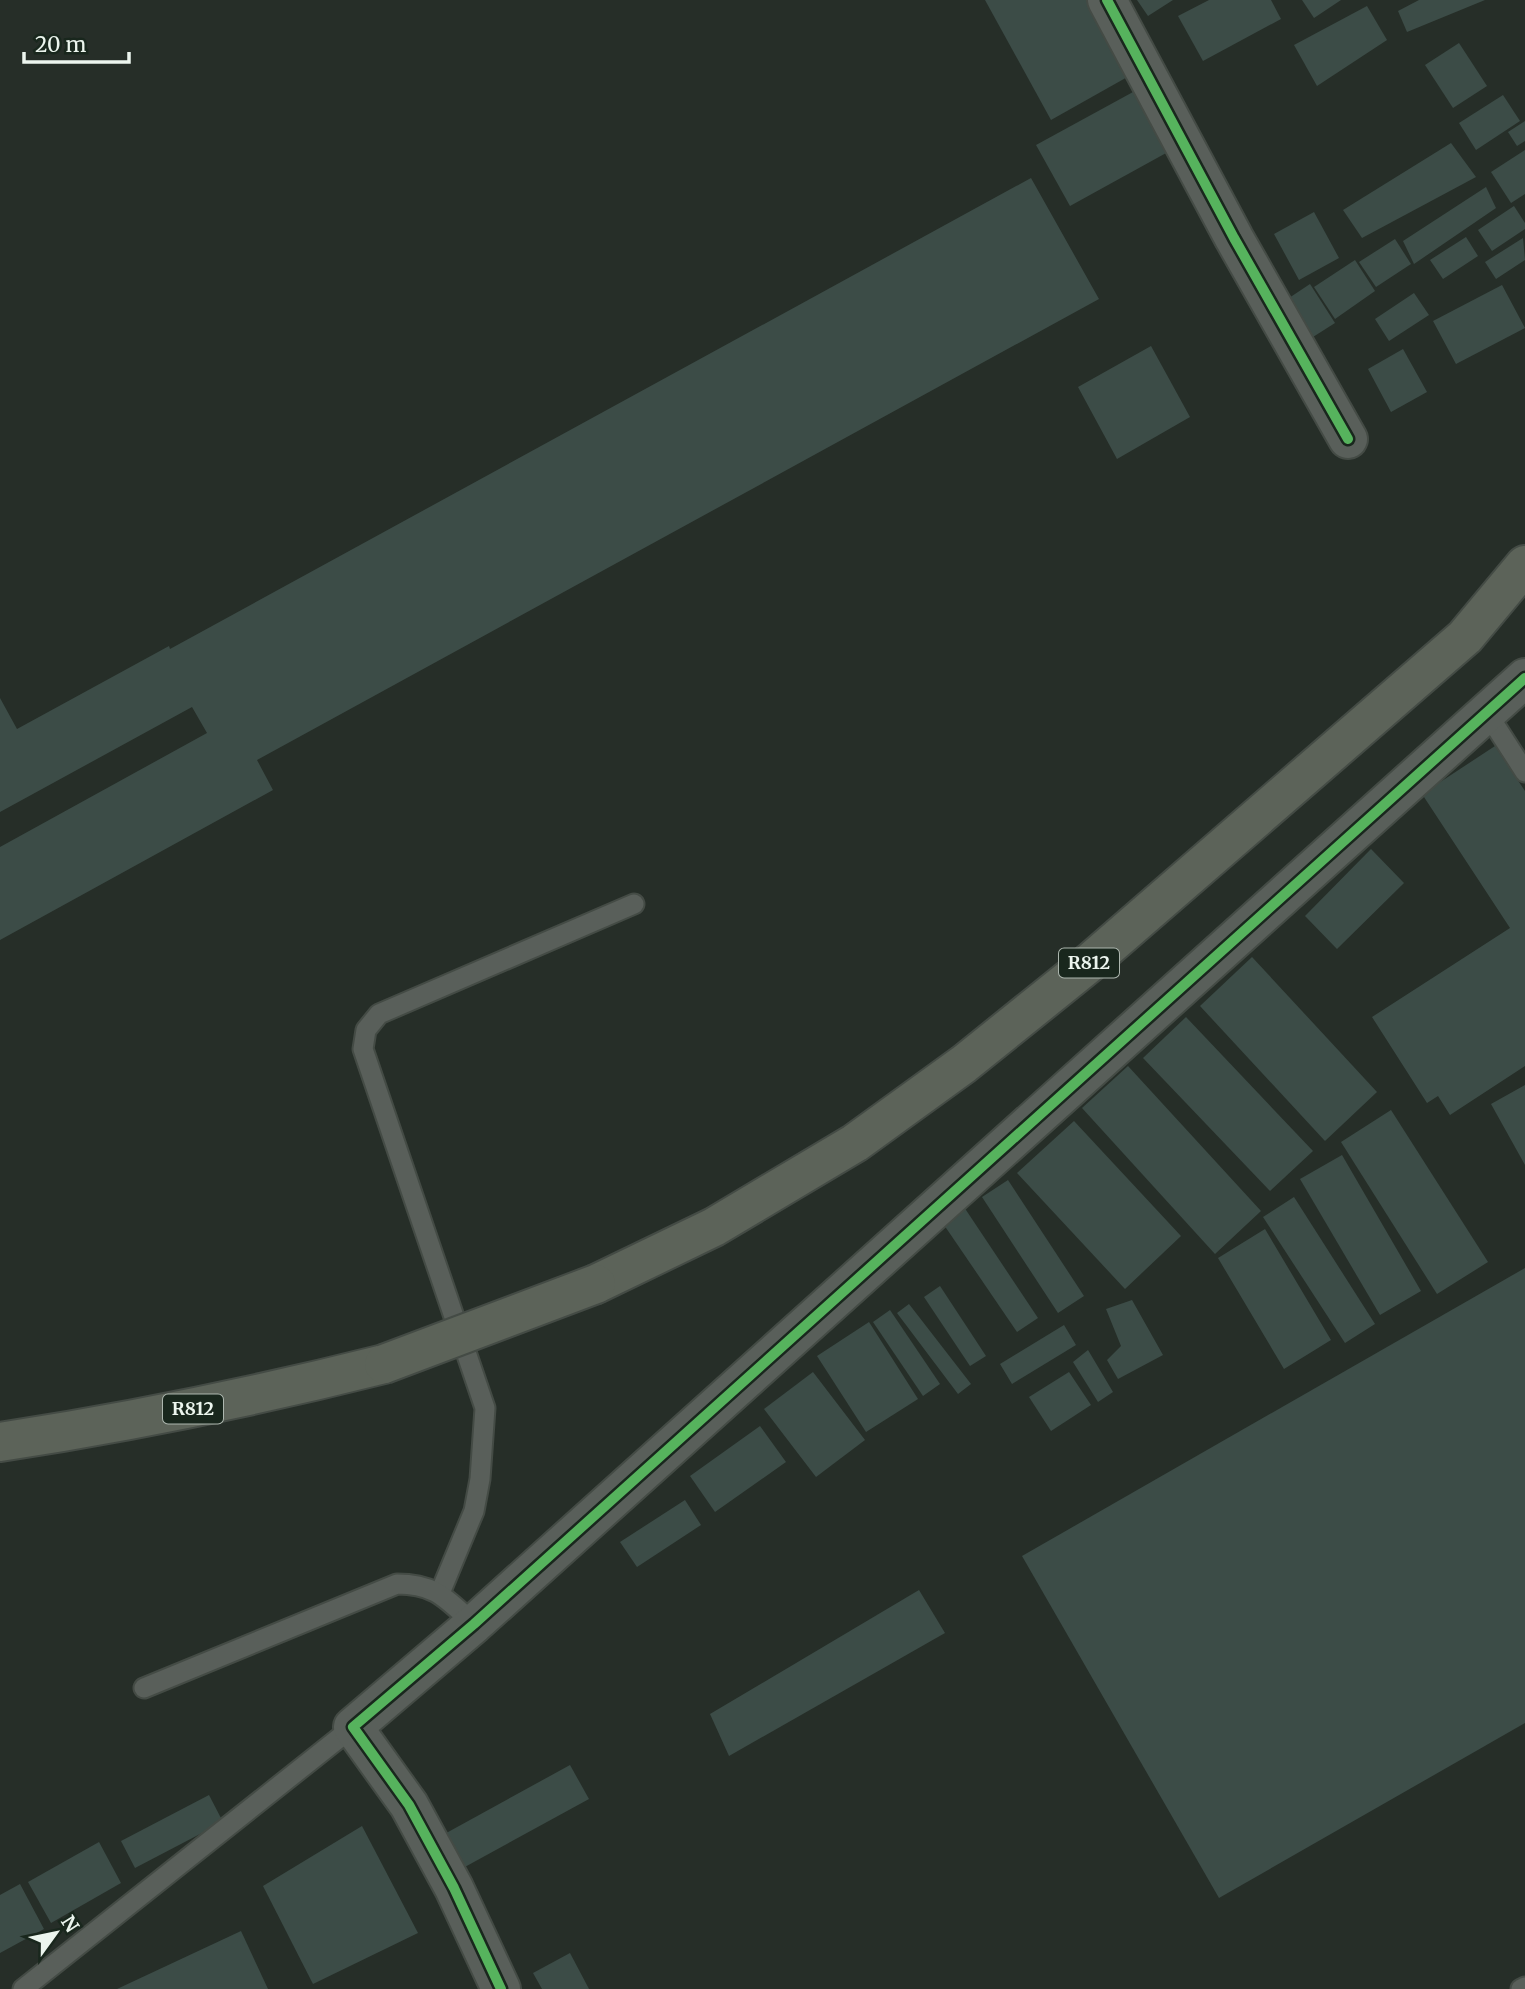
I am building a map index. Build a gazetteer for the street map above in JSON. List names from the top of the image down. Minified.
{"streets":{"main road":["R812"]},"scale_bar":"20 m","north":"top right"}
